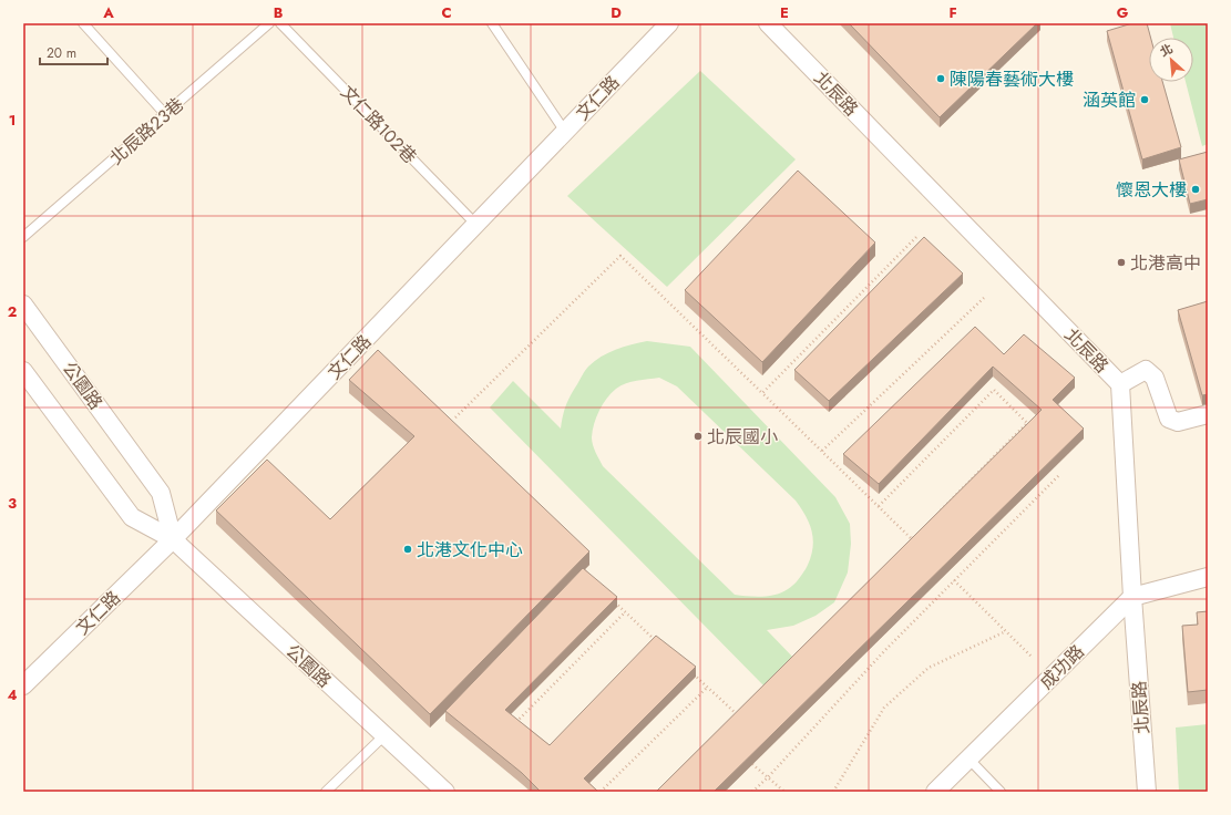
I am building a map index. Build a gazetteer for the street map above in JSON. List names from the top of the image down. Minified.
{"streets":{"street":["北辰路","文仁路","公園路","成功路"],"lane":["文仁路102巷","北辰路23巷"]},"crossings":[["北辰路","成功路"],["文仁路","文仁路102巷"],["文仁路","公園路"]],"places":["陳陽春藝術大樓","涵英館","懷恩大樓","北港高中","北辰國小","北港文化中心"],"scale_bar":"20 m","north":"top left","grid":{"columns":["A","B","C","D","E","F","G"],"rows":["1","2","3","4"]}}
